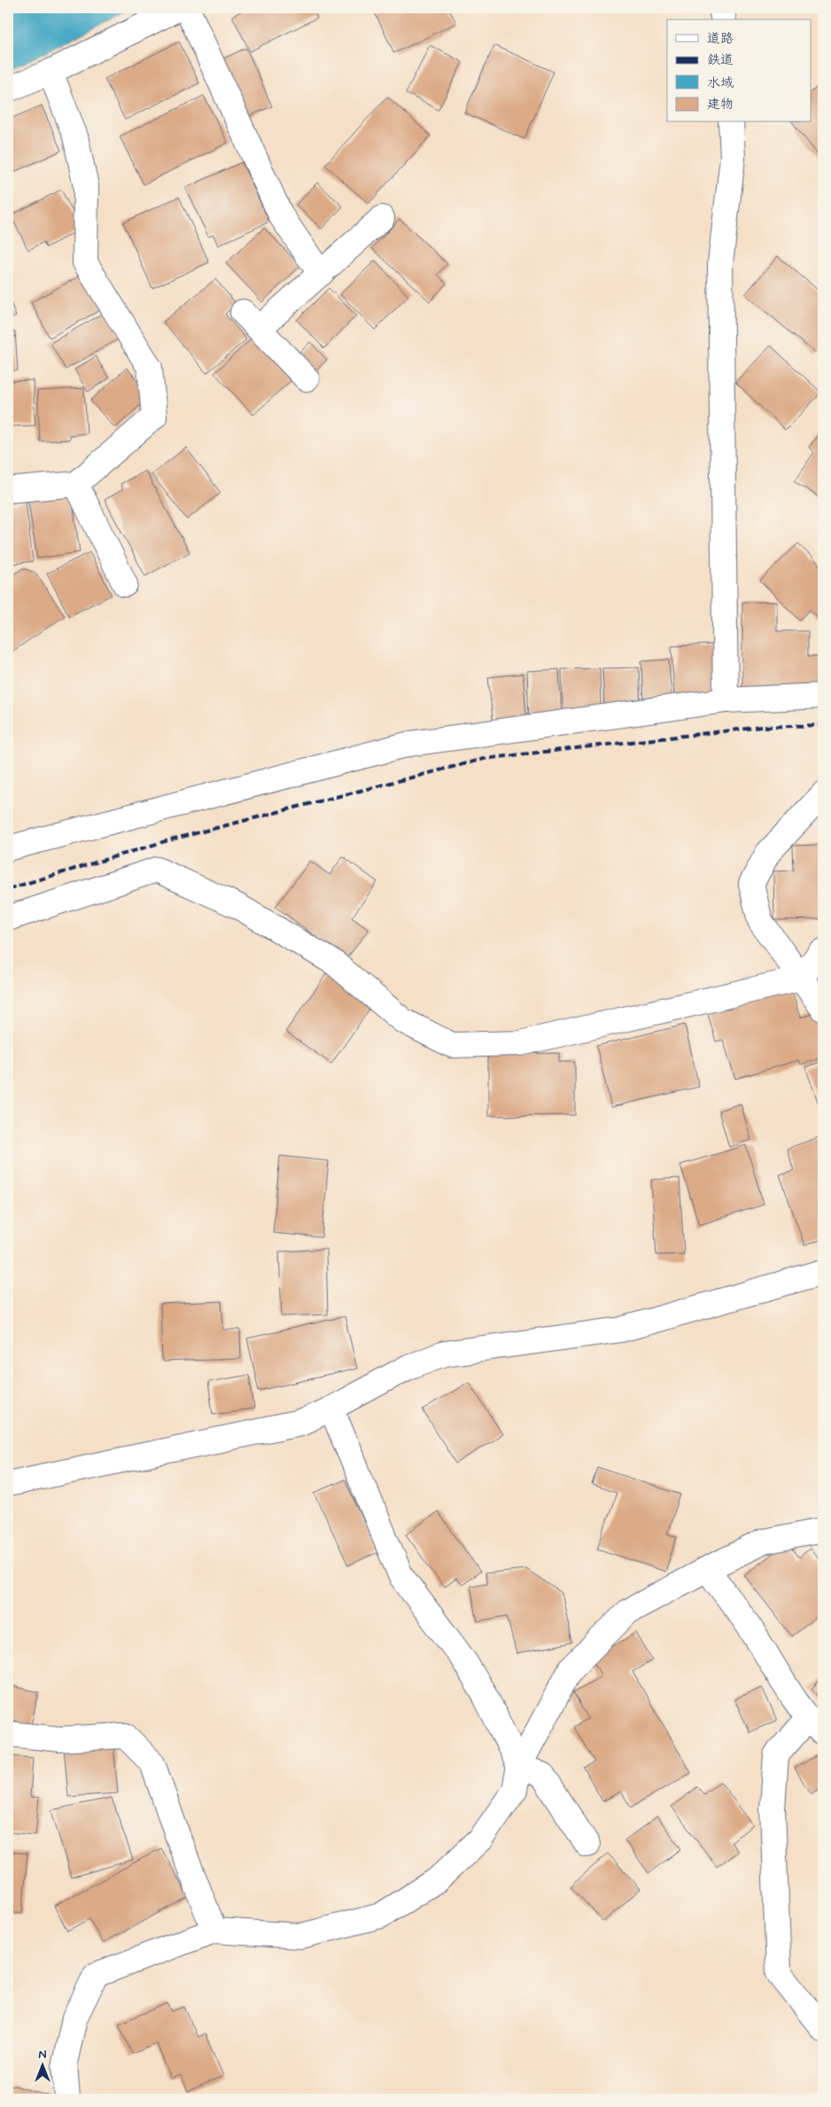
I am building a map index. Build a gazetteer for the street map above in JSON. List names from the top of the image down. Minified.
{"legend":["道路","鉄道","水域","建物"],"north":"top"}
